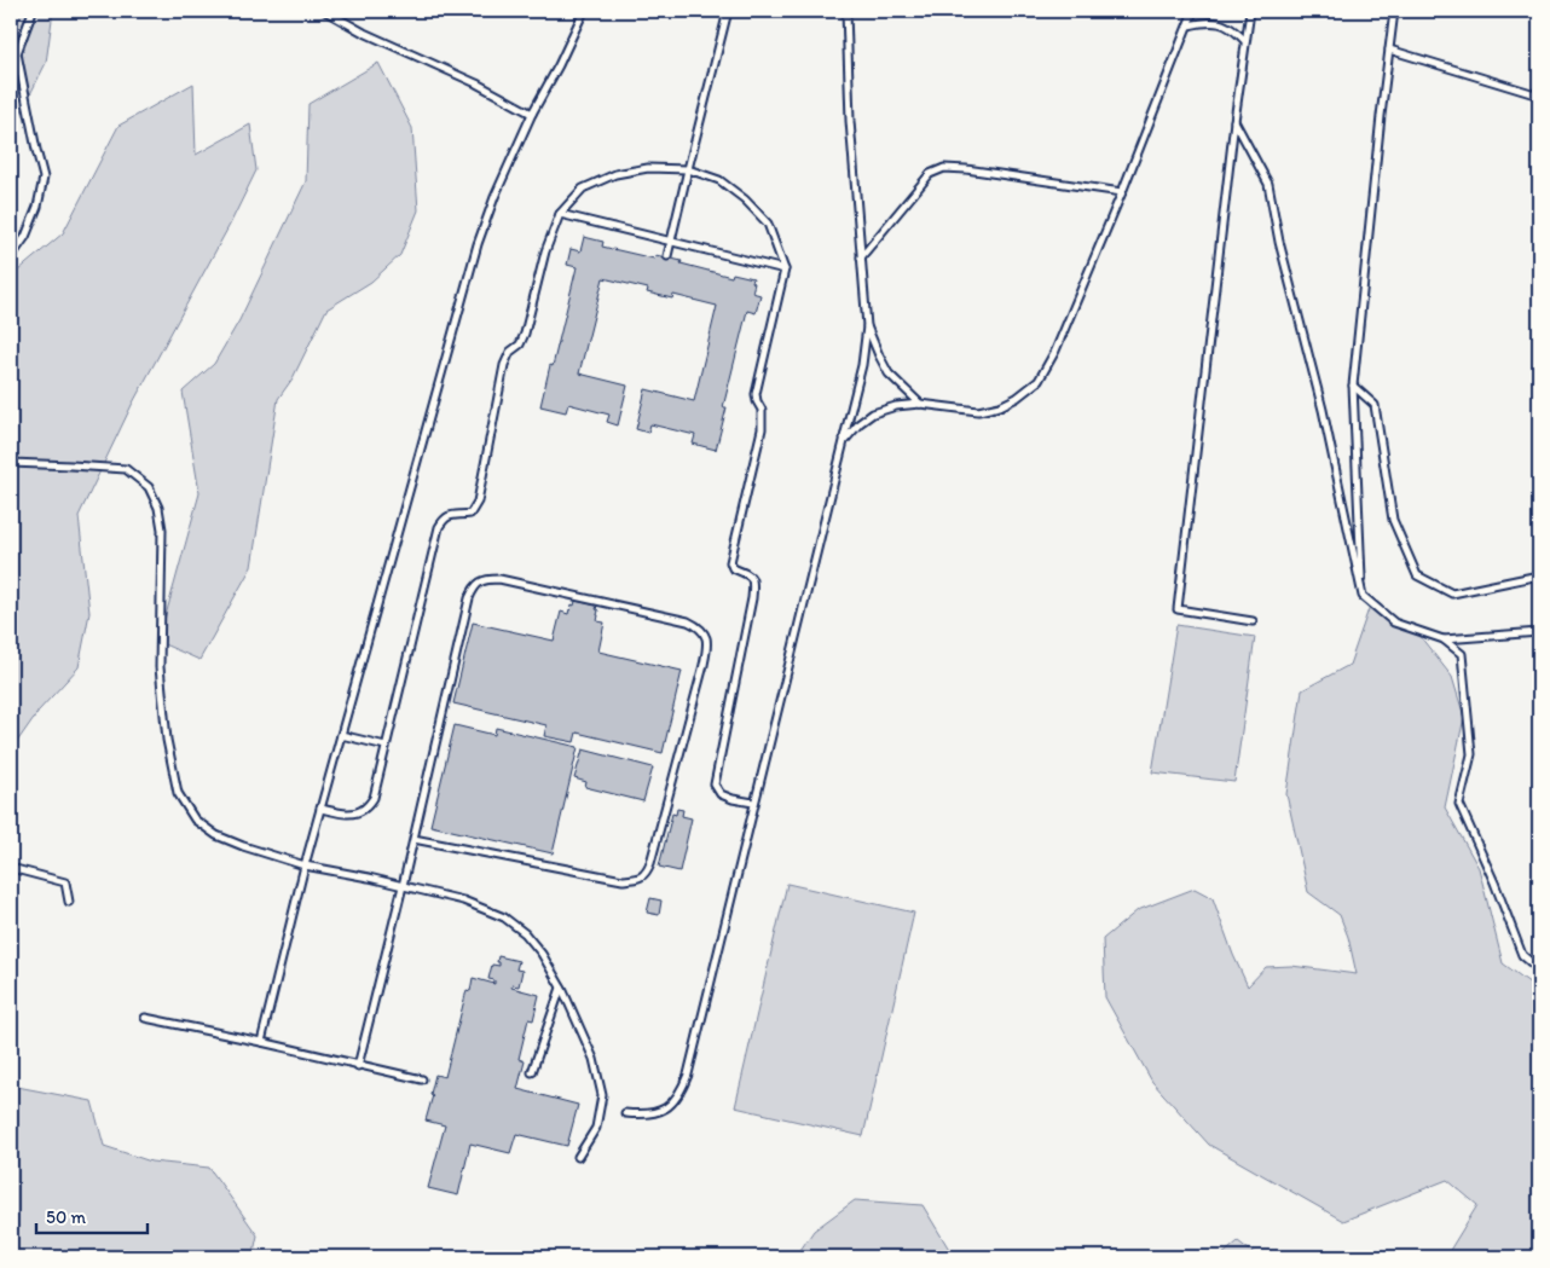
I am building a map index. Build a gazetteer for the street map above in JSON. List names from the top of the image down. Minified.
{"scale_bar":"50 m"}
